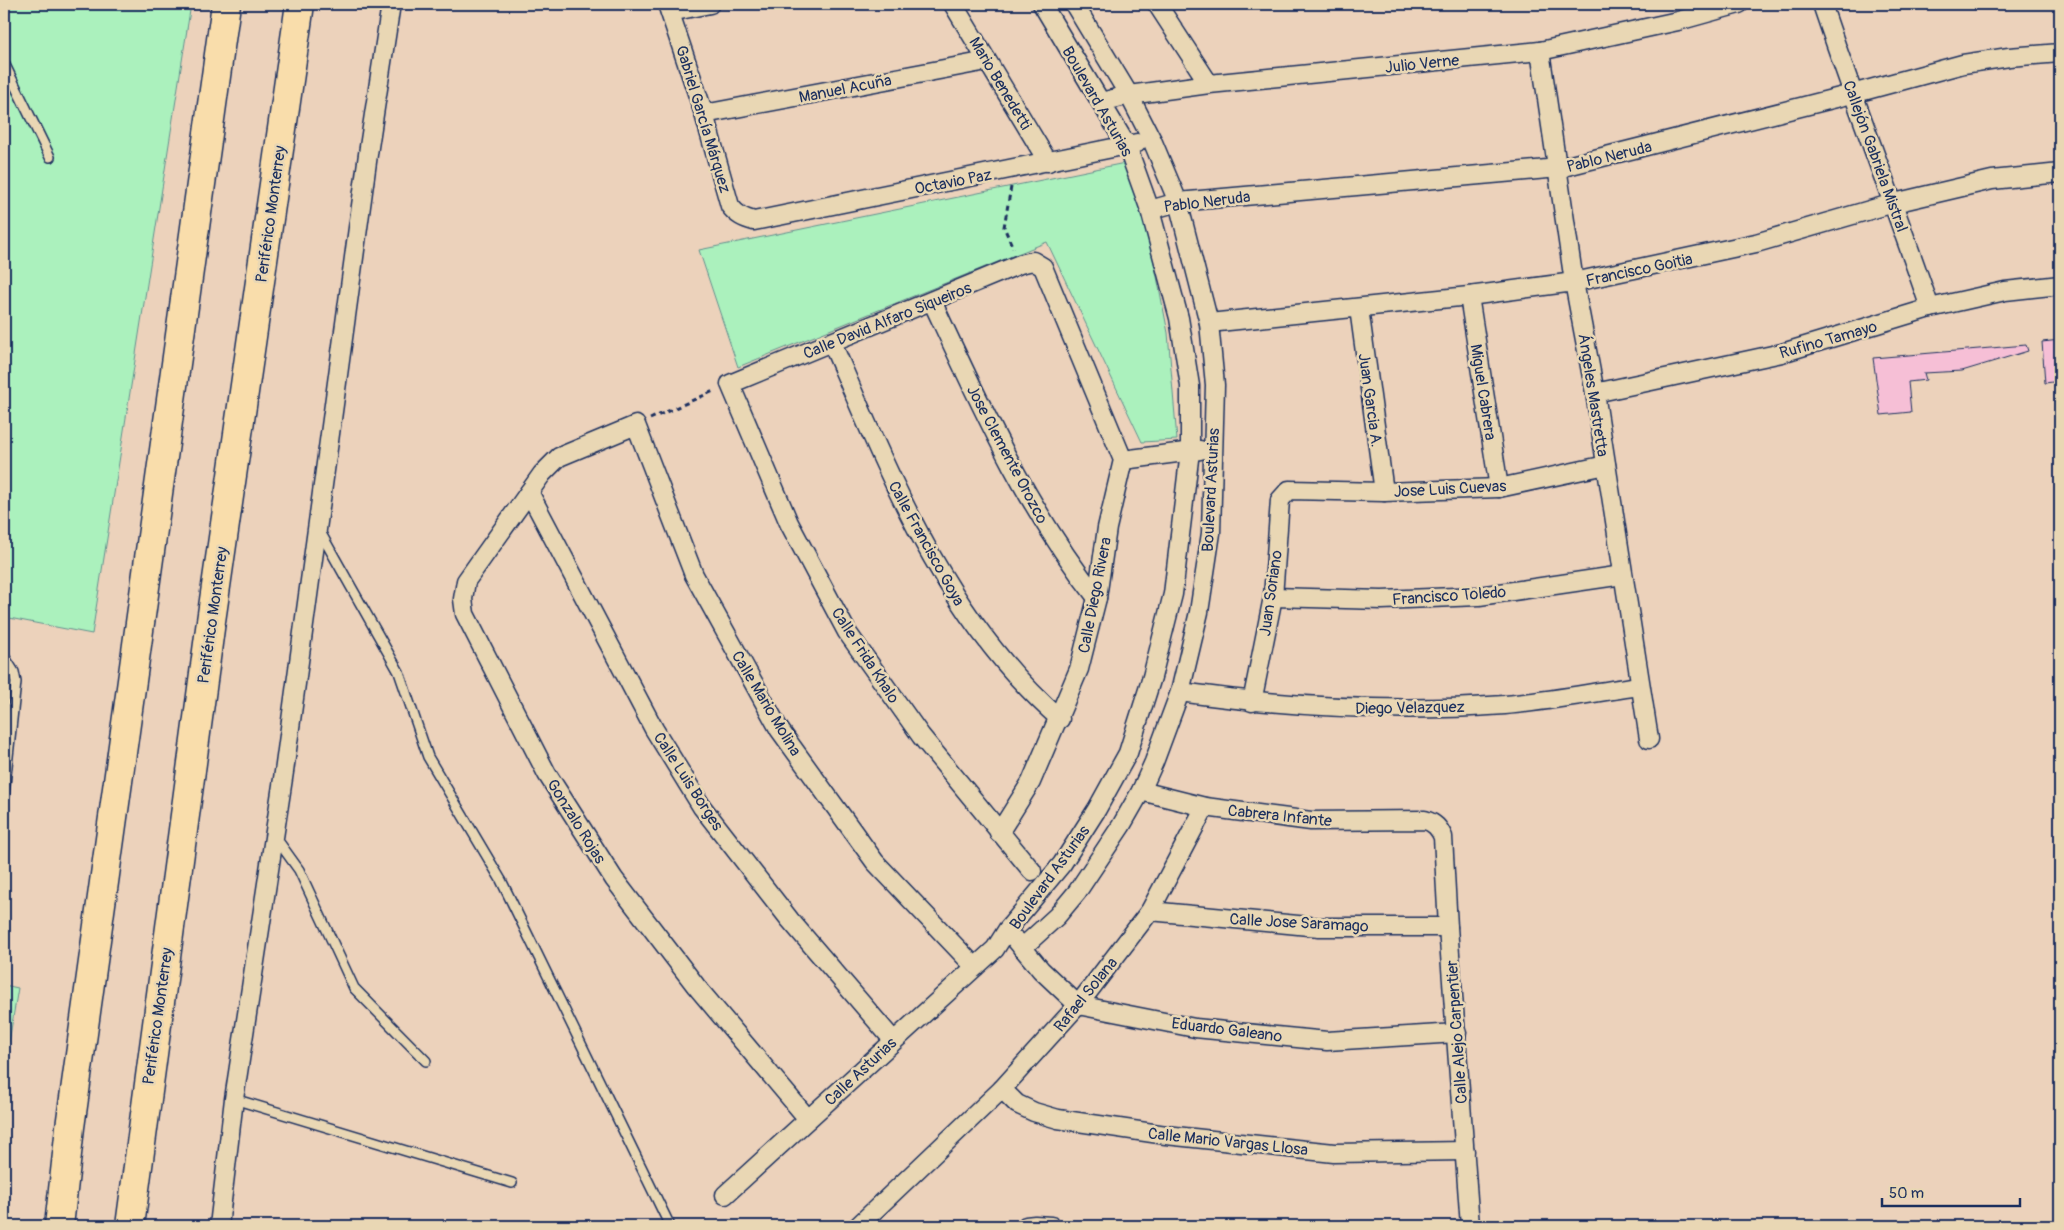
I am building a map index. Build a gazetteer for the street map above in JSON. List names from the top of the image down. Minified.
{"streets":{"highway":["Periférico Monterrey"],"street":["Julio Verne","Mario Benedetti","Manuel Acuña","Boulevard Asturias","Gabriel García Márquez","Pablo Neruda","Callejón Gabriela Mistral","Octavio Paz","Francisco Goitia","Calle David Alfaro Siqueiros","Rufino Tamayo","Miguel Cabrera","Ángeles Mastretta","Juan Garcia A.","Jose Clemente Orozco","Jose Luis Cuevas","Calle Francisco Goya","Juan Soriano","Calle Diego Rivera","Francisco Toledo","Calle Frida Khalo","Calle Mario Molina","Diego Velazquez","Calle Luis Borges","Cabrera Infante","Gonzalo Rojas","Calle Jose Saramago","Rafael Solana","Eduardo Galeano","Calle Alejo Carpentier","Calle Asturias","Calle Mario Vargas Llosa"]},"crossings":[["Julio Verne","Boulevard Asturias"],["Julio Verne","Ángeles Mastretta"],["Mario Benedetti","Manuel Acuña"],["Mario Benedetti","Octavio Paz"],["Manuel Acuña","Gabriel García Márquez"],["Boulevard Asturias","Pablo Neruda"],["Boulevard Asturias","Octavio Paz"],["Boulevard Asturias","Francisco Goitia"],["Boulevard Asturias","Diego Velazquez"],["Boulevard Asturias","Cabrera Infante"],["Boulevard Asturias","Calle Asturias"],["Gabriel García Márquez","Octavio Paz"],["Pablo Neruda","Callejón Gabriela Mistral"],["Pablo Neruda","Ángeles Mastretta"],["Callejón Gabriela Mistral","Francisco Goitia"],["Callejón Gabriela Mistral","Rufino Tamayo"],["Francisco Goitia","Miguel Cabrera"],["Francisco Goitia","Ángeles Mastretta"],["Francisco Goitia","Juan Garcia A."],["Calle David Alfaro Siqueiros","Jose Clemente Orozco"],["Calle David Alfaro Siqueiros","Calle Francisco Goya"],["Calle David Alfaro Siqueiros","Calle Frida Khalo"],["Rufino Tamayo","Ángeles Mastretta"],["Miguel Cabrera","Jose Luis Cuevas"],["Ángeles Mastretta","Jose Luis Cuevas"],["Ángeles Mastretta","Francisco Toledo"],["Ángeles Mastretta","Diego Velazquez"],["Juan Garcia A.","Jose Luis Cuevas"],["Jose Clemente Orozco","Calle Diego Rivera"],["Jose Luis Cuevas","Juan Soriano"],["Calle Francisco Goya","Calle Diego Rivera"],["Juan Soriano","Francisco Toledo"],["Juan Soriano","Diego Velazquez"],["Calle Diego Rivera","Calle Frida Khalo"],["Calle Mario Molina","Gonzalo Rojas"],["Calle Mario Molina","Calle Asturias"],["Calle Luis Borges","Gonzalo Rojas"],["Calle Luis Borges","Calle Asturias"],["Cabrera Infante","Rafael Solana"],["Cabrera Infante","Calle Alejo Carpentier"],["Gonzalo Rojas","Calle Asturias"],["Calle Jose Saramago","Rafael Solana"],["Calle Jose Saramago","Calle Alejo Carpentier"],["Rafael Solana","Eduardo Galeano"],["Rafael Solana","Calle Mario Vargas Llosa"],["Eduardo Galeano","Calle Alejo Carpentier"],["Calle Alejo Carpentier","Calle Mario Vargas Llosa"]],"scale_bar":"50 m"}
